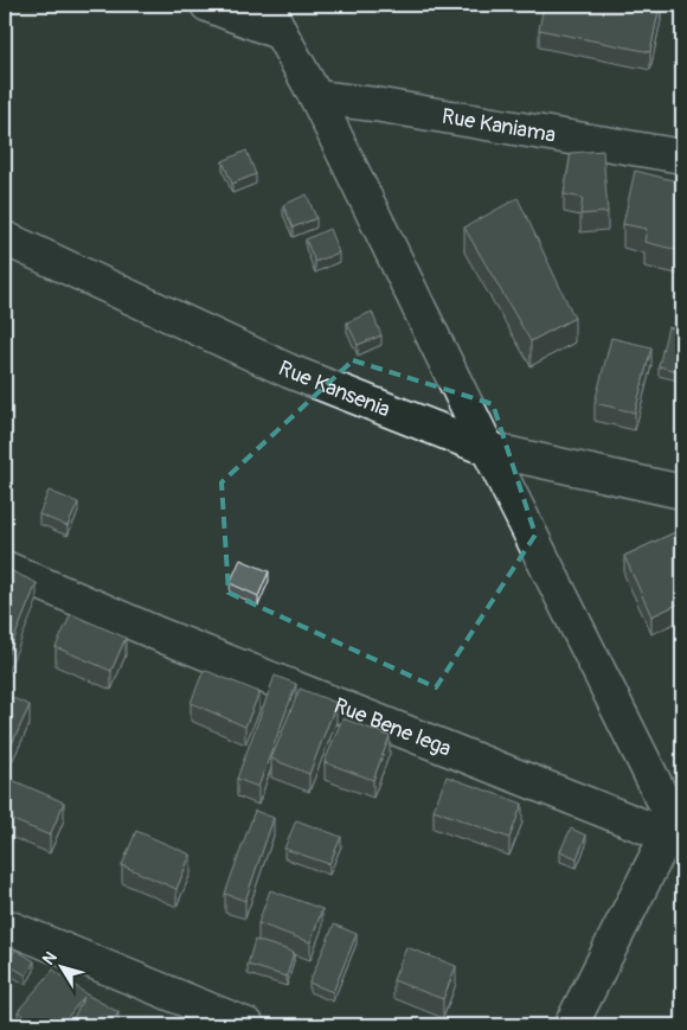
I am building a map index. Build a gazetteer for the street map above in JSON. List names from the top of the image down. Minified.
{"streets":{"street":["Rue Kaniama","Rue Kansenia","Rue Bene lega"]},"north":"top left"}
